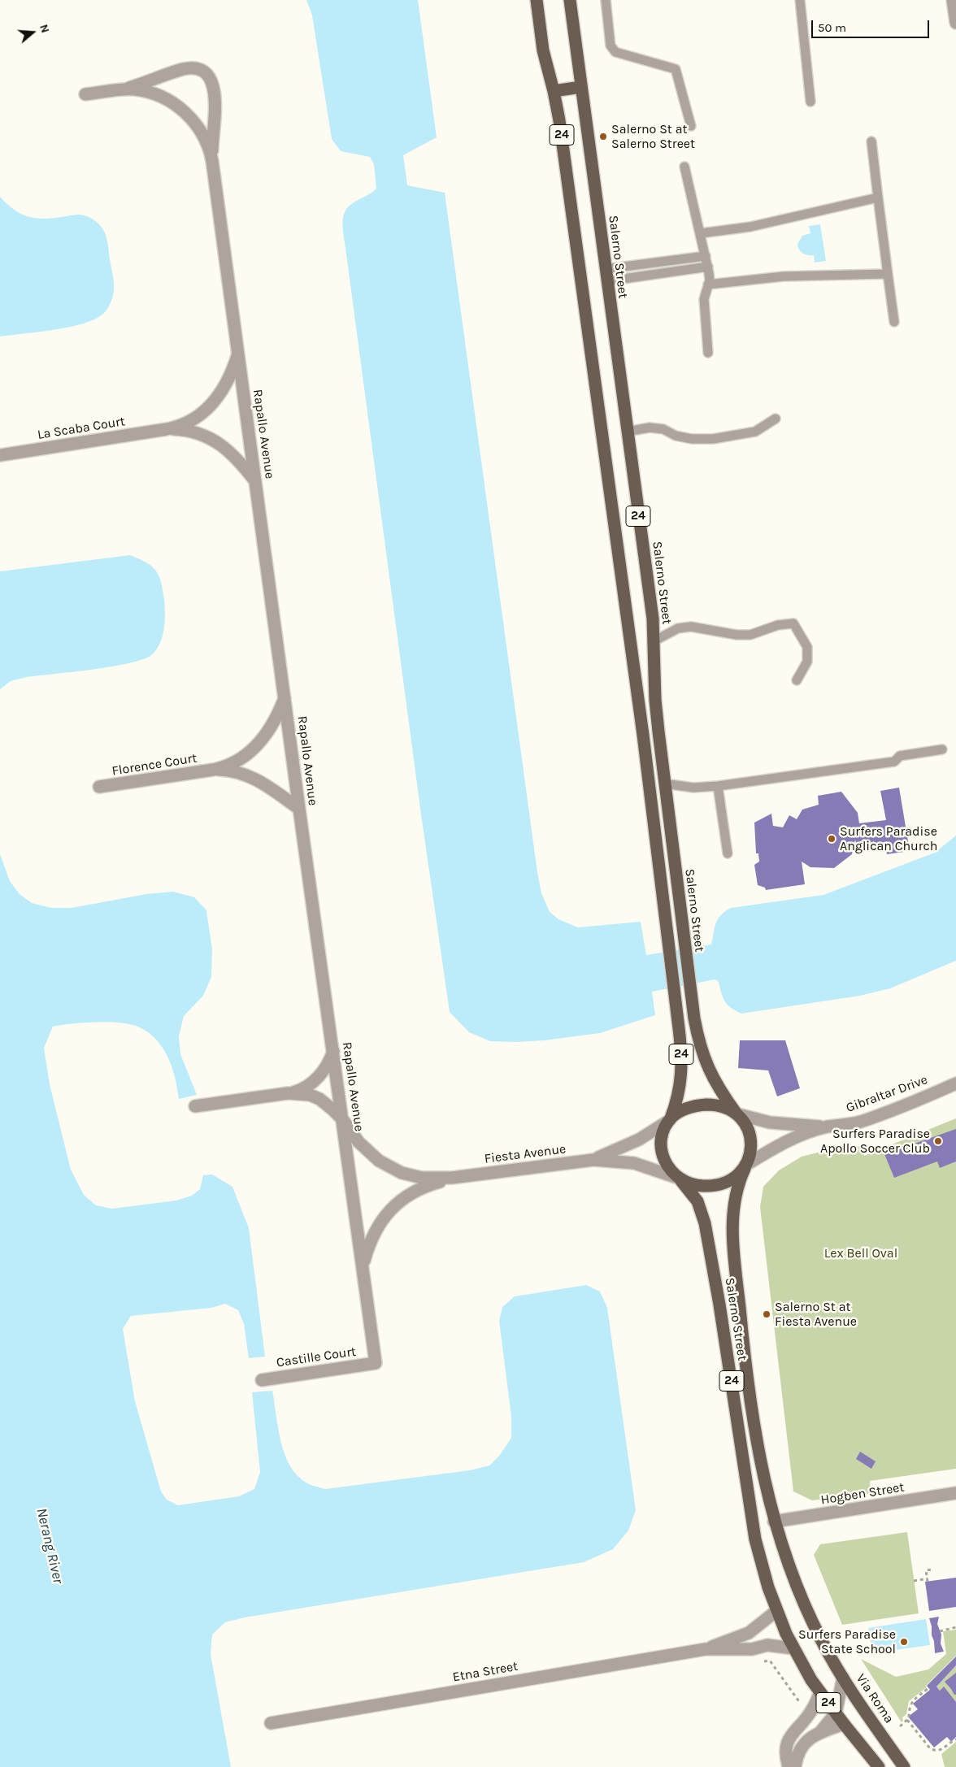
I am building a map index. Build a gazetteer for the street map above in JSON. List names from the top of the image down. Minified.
{"streets":{"main road":["24","Salerno Street","Via Roma"],"street":["La Scaba Court","Rapallo Avenue","Florence Court","Gibraltar Drive","Fiesta Avenue","Castille Court","Hogben Street","Etna Street"]},"crossings":[["24","Salerno Street"],["24","Gibraltar Drive"],["24","Fiesta Avenue"],["24","Etna Street"],["Salerno Street","Gibraltar Drive"],["Salerno Street","Fiesta Avenue"],["Salerno Street","Hogben Street"],["Salerno Street","Etna Street"],["Salerno Street","Via Roma"],["La Scaba Court","Rapallo Avenue"],["Rapallo Avenue","Florence Court"],["Rapallo Avenue","Fiesta Avenue"],["Rapallo Avenue","Castille Court"],["Gibraltar Drive","Fiesta Avenue"]],"water":["Nerang River"],"parks":["Lex Bell Oval"],"places":["Salerno St at Salerno Street","Surfers Paradise Anglican Church","Surfers Paradise Apollo Soccer Club","Salerno St at Fiesta Avenue","Surfers Paradise State School"],"scale_bar":"50 m","north":"right"}
